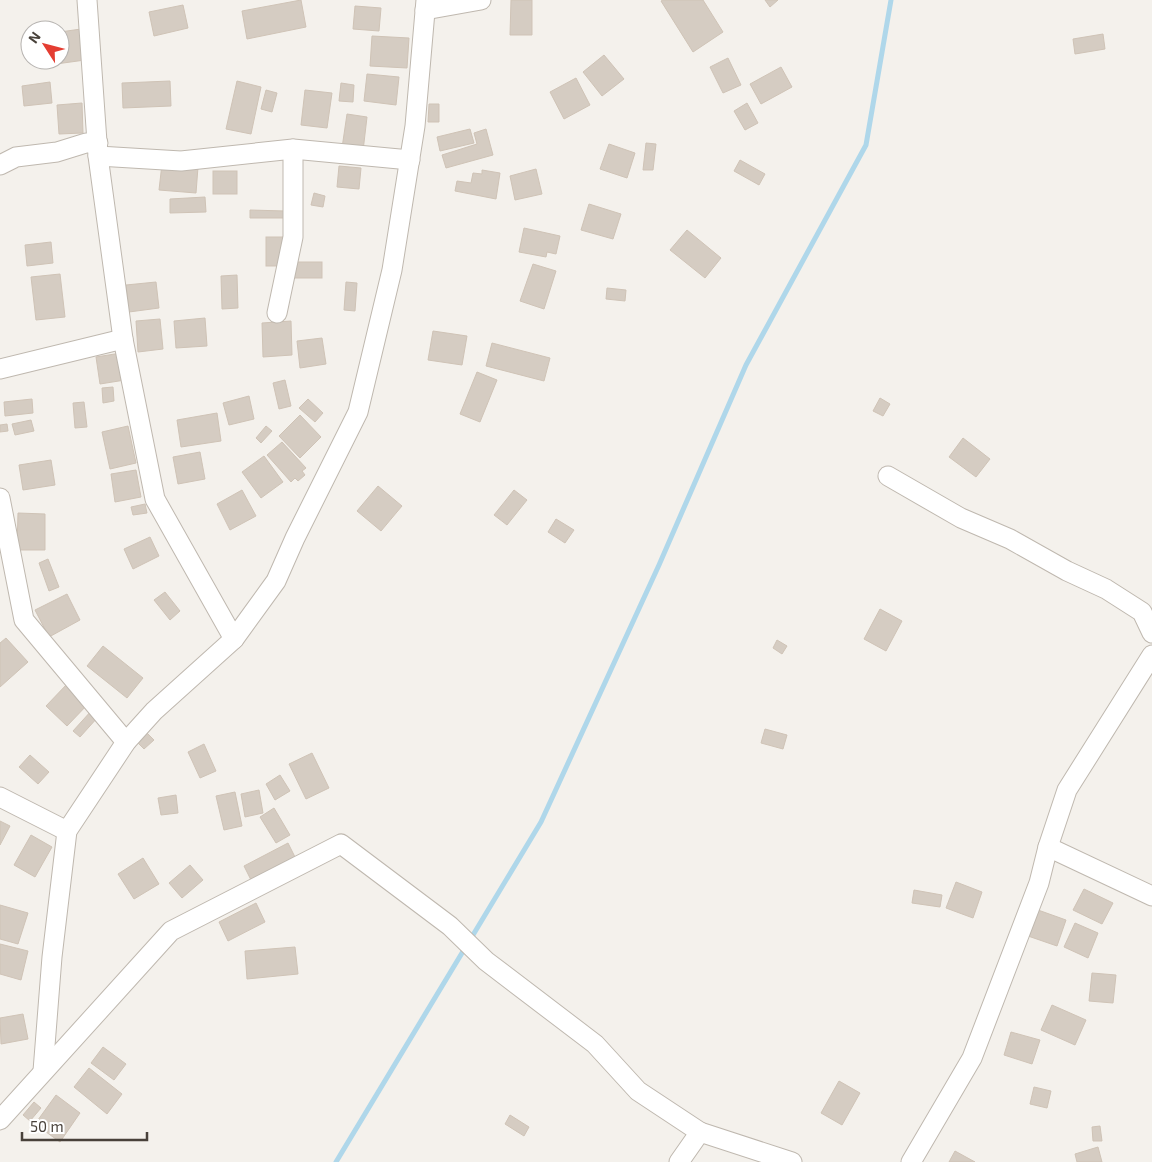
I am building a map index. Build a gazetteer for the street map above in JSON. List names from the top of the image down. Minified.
{"scale_bar":"50 m","north":"top left"}
